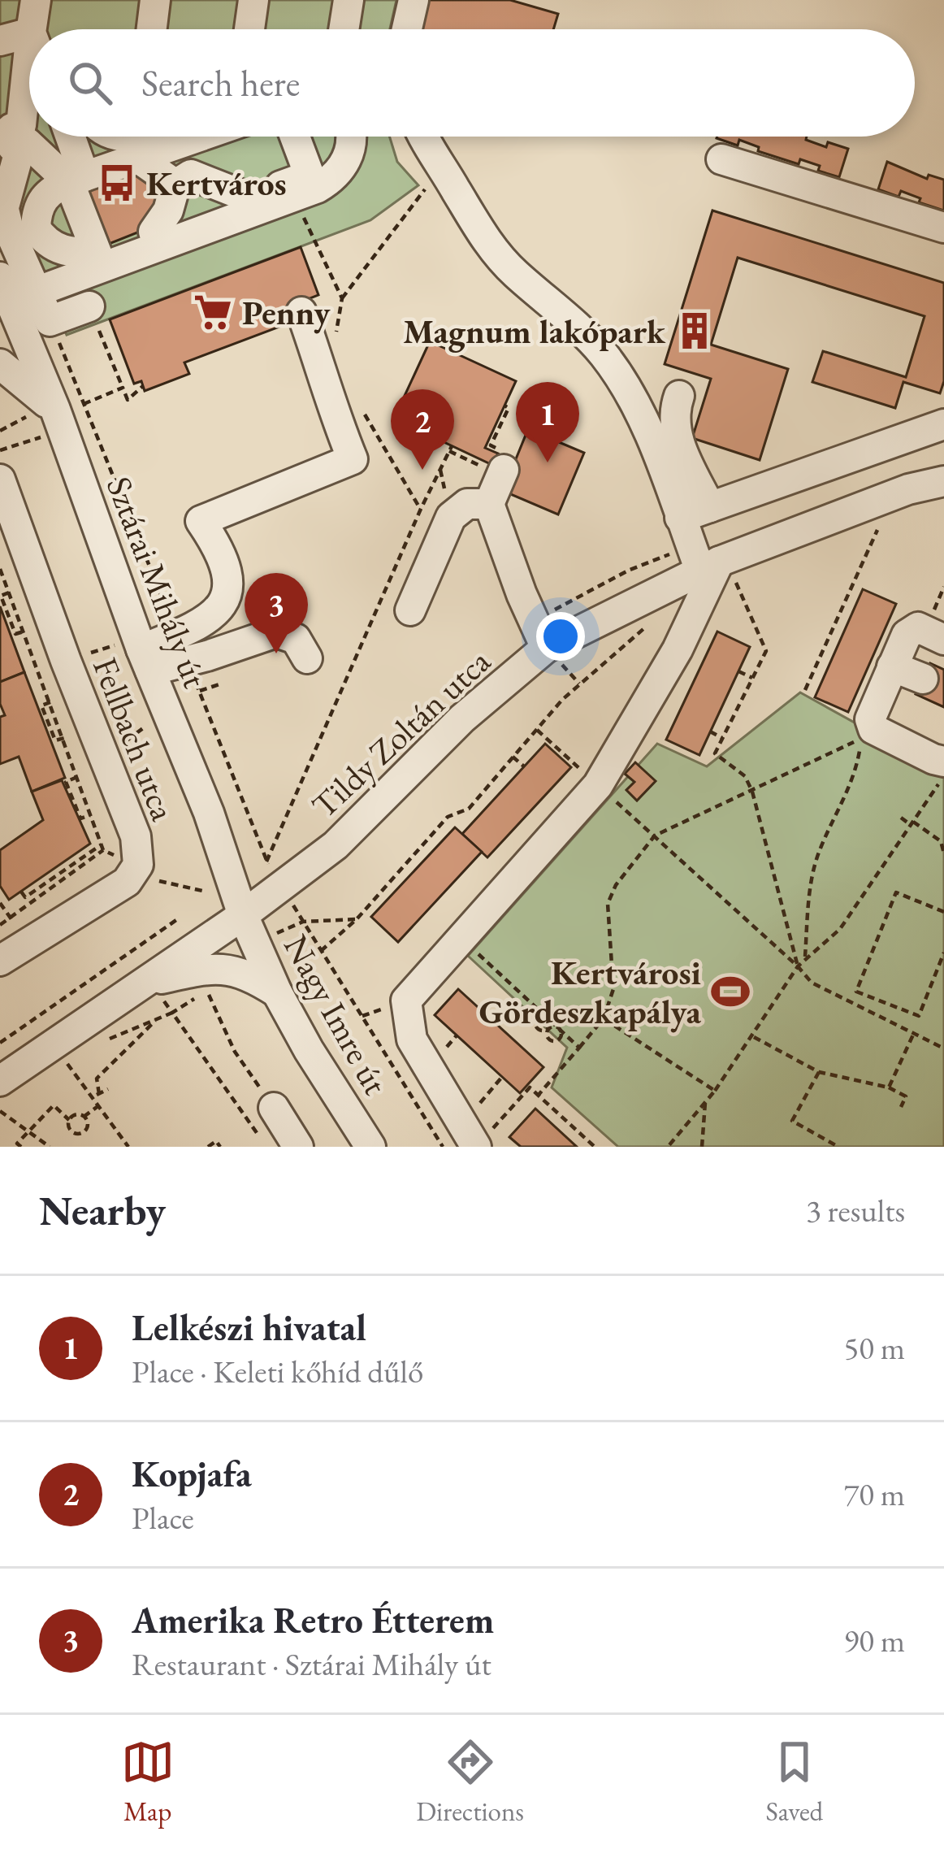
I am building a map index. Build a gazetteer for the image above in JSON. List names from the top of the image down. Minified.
{"streets":{"street":["Sztárai Mihály út","Tildy Zoltán utca","Fellbach utca","Nagy Imre út"]},"crossings":[["Sztárai Mihály út","Tildy Zoltán utca"],["Sztárai Mihály út","Nagy Imre út"],["Tildy Zoltán utca","Nagy Imre út"]],"places":{"bus stop":["Kertváros"],"supermarket":["Penny"],"building":["Magnum lakópark"],"sports":["Kertvárosi Gördeszkapálya"]},"page":{"search":"Search here","pins":["1","2","3"],"heading":["Nearby","3 results"],"list":[{"mark":"1","name":"Lelkészi hivatal","note":"Place · Keleti kőhíd dűlő","value":"50 m"},{"mark":"2","name":"Kopjafa","note":"Place","value":"70 m"},{"mark":"3","name":"Amerika Retro Étterem","note":"Restaurant · Sztárai Mihály út","value":"90 m"}],"nav":["Map","Directions","Saved"]}}
